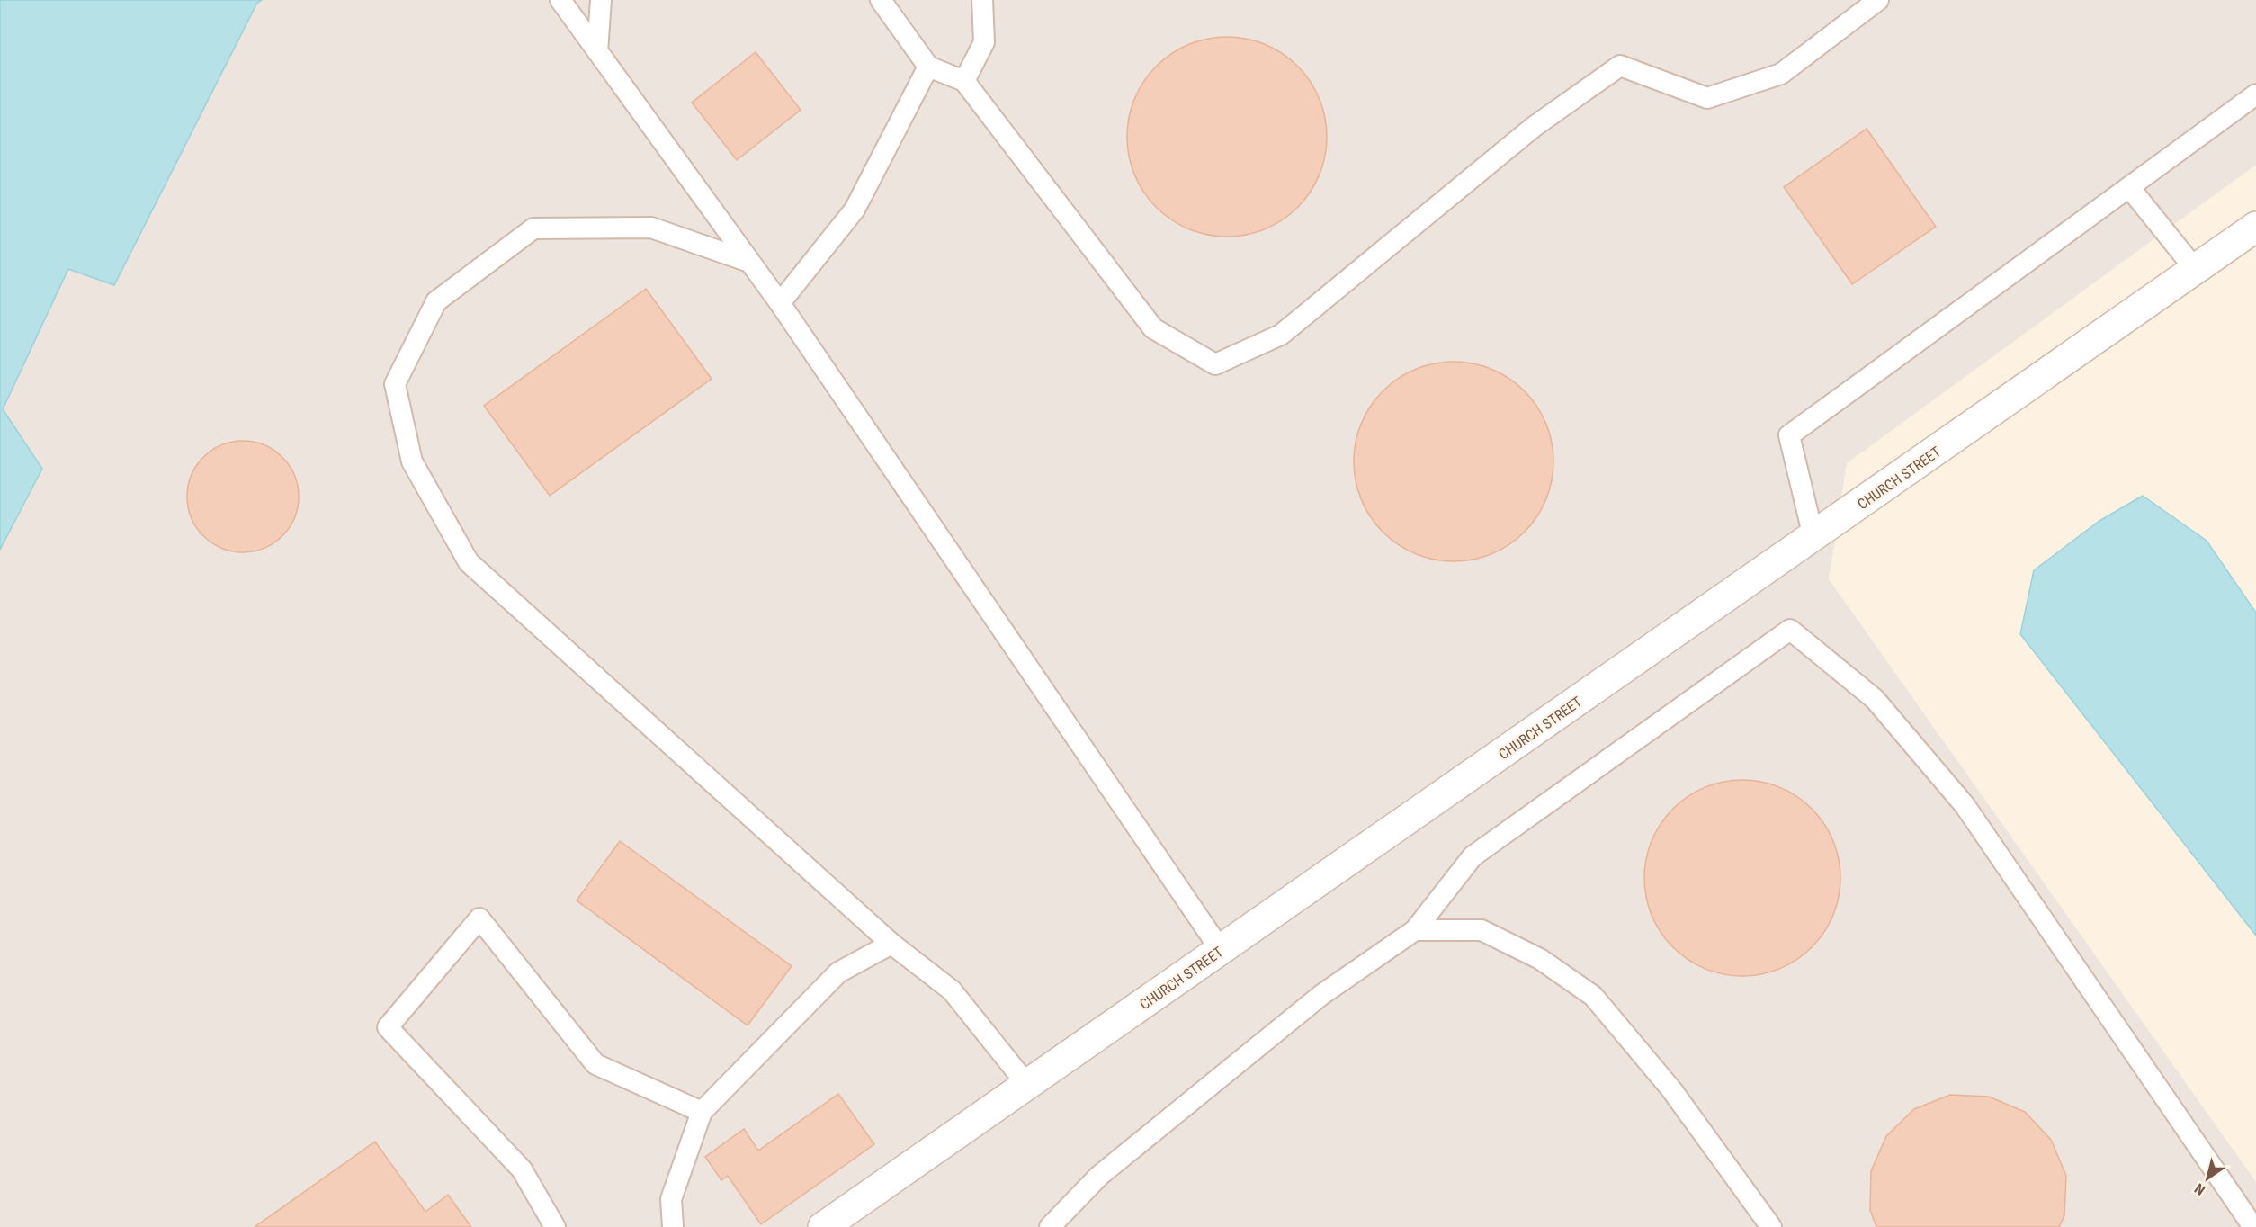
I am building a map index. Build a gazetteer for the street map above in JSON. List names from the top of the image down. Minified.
{"streets":{"street":["CHURCH STREET"]},"north":"bottom left"}
